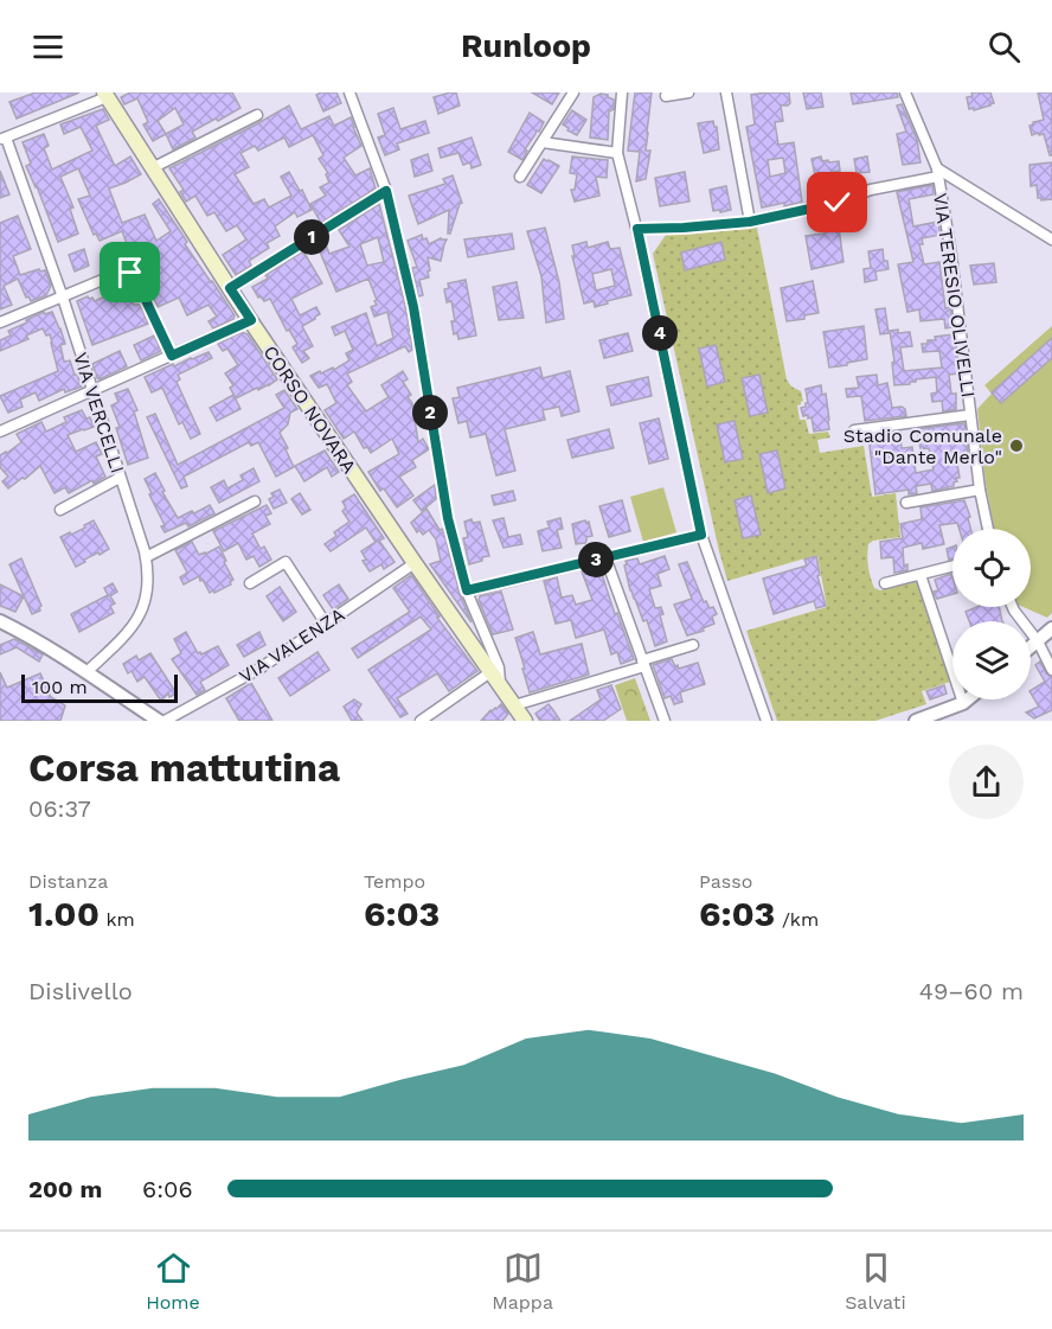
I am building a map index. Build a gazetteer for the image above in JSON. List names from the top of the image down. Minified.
{"streets":{"main road":["CORSO NOVARA"],"street":["VIA TERESIO OLIVELLI","VIA VERCELLI","VIA VALENZA"]},"crossings":[["CORSO NOVARA","VIA VALENZA"]],"places":["Stadio Comunale \"Dante Merlo\""],"scale_bar":"100 m","page":{"header":"Runloop","pins":["1","4","2","3"],"scale":"100 m","heading":["Corsa mattutina","06:37"],"stats":[["Distanza","1.00 km"],["Tempo","6:03"],["Passo","6:03 /km"]],"chart":["Dislivello","49–60 m"],"list":[{"name":"200 m","note":"6:06"}],"tabs":["Home","Mappa","Salvati"]}}
